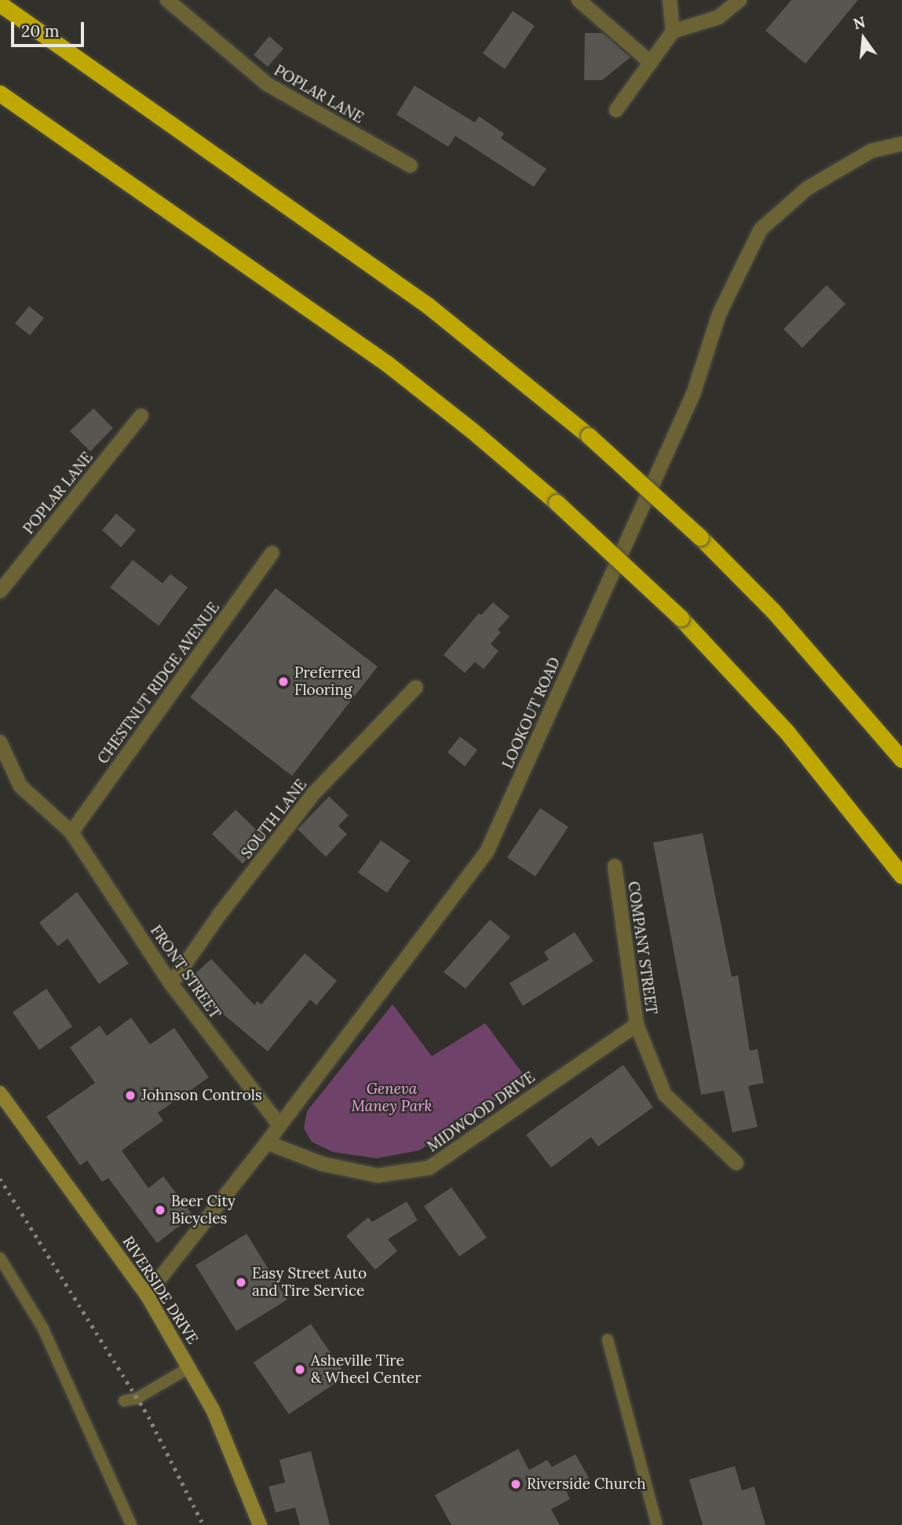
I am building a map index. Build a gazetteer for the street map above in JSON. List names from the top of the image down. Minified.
{"streets":{"main road":["RIVERSIDE DRIVE"],"street":["POPLAR LANE","CHESTNUT RIDGE AVENUE","LOOKOUT ROAD","SOUTH LANE","COMPANY STREET","FRONT STREET","MIDWOOD DRIVE"]},"crossings":[["CHESTNUT RIDGE AVENUE","FRONT STREET"],["LOOKOUT ROAD","FRONT STREET"],["LOOKOUT ROAD","MIDWOOD DRIVE"],["LOOKOUT ROAD","RIVERSIDE DRIVE"],["SOUTH LANE","FRONT STREET"],["COMPANY STREET","MIDWOOD DRIVE"]],"parks":["Geneva Maney Park"],"places":["Preferred Flooring","Johnson Controls","Beer City Bicycles","Easy Street Auto and Tire Service","Asheville Tire & Wheel Center","Riverside Church"],"scale_bar":"20 m","north":"top"}
